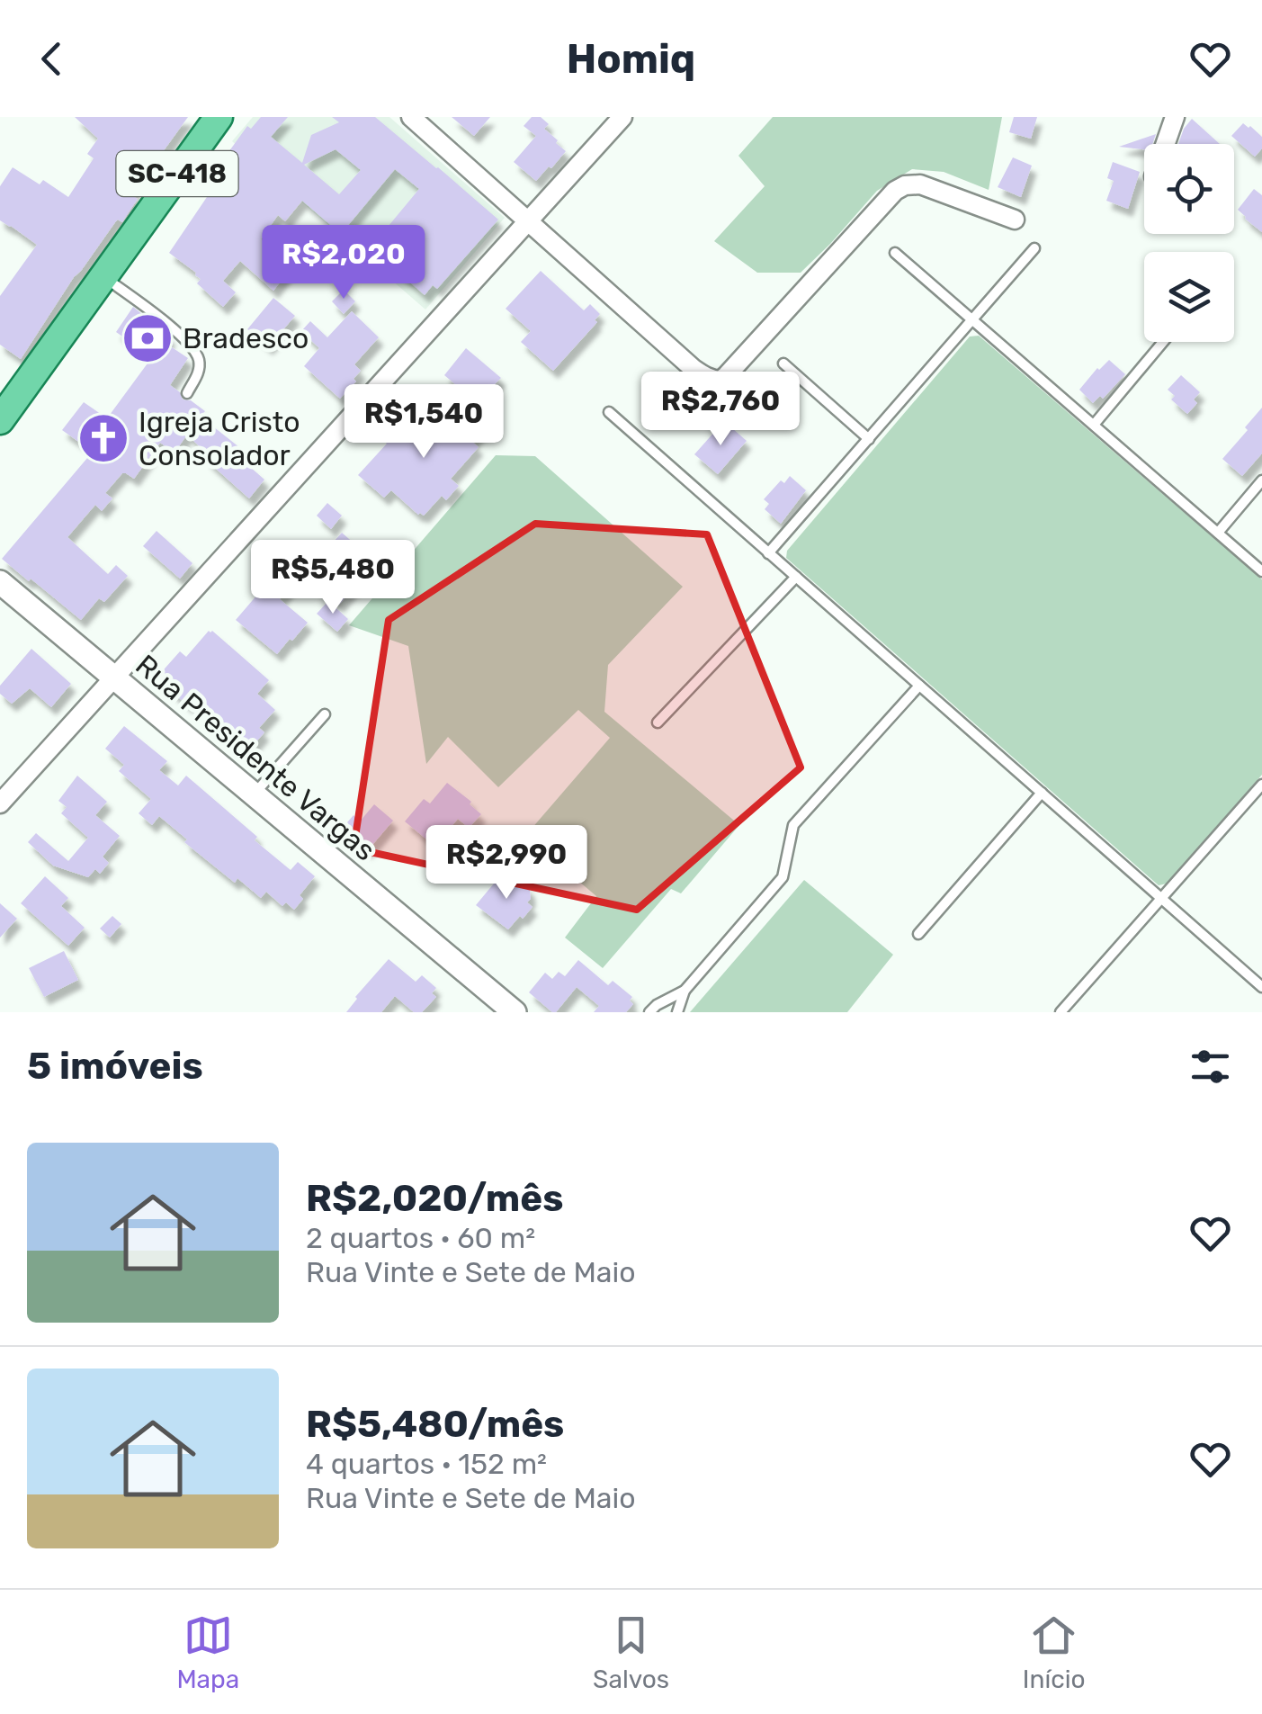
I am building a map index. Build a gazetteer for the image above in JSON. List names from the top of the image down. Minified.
{"streets":{"main road":["SC-418"],"street":["Rua Presidente Vargas"]},"places":{"bank":["Bradesco"],"church":["Igreja Cristo Consolador"]},"page":{"header":"Homiq","price":["R$2,020","R$2,760","R$1,540","R$5,480","R$2,990"],"heading":"5 imóveis","list":[{"name":"R$2,020/mês","note":"2 quartos · 60 m² · Rua Vinte e Sete de Maio"},{"name":"R$5,480/mês","note":"4 quartos · 152 m² · Rua Vinte e Sete de Maio"}],"tabs":["Mapa","Salvos","Início"]}}
